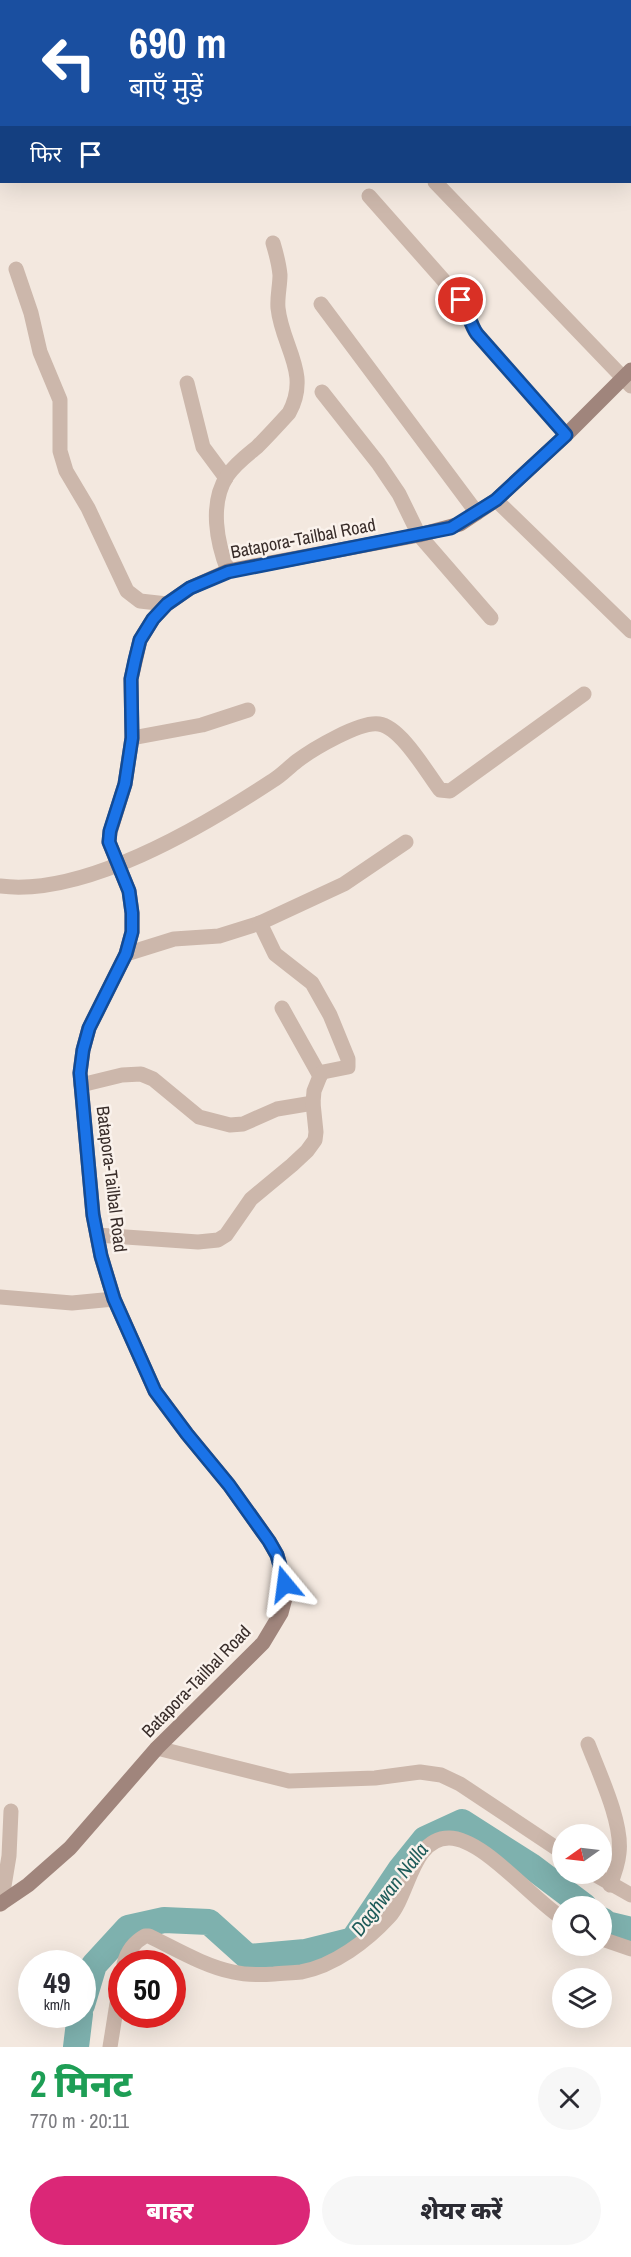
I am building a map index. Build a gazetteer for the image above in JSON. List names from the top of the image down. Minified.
{"streets":{"main road":["Batapora-Tailbal Road"]},"water":["Daghwan Nalla"],"north":"left","page":{"turn":["690 m","बाएँ मुड़ें"],"then":"फिर","speed":"49 km/h","limit":"50","heading":["2 मिनट","770 m · 20:11"],"buttons":["बाहर","शेयर करें"]}}
